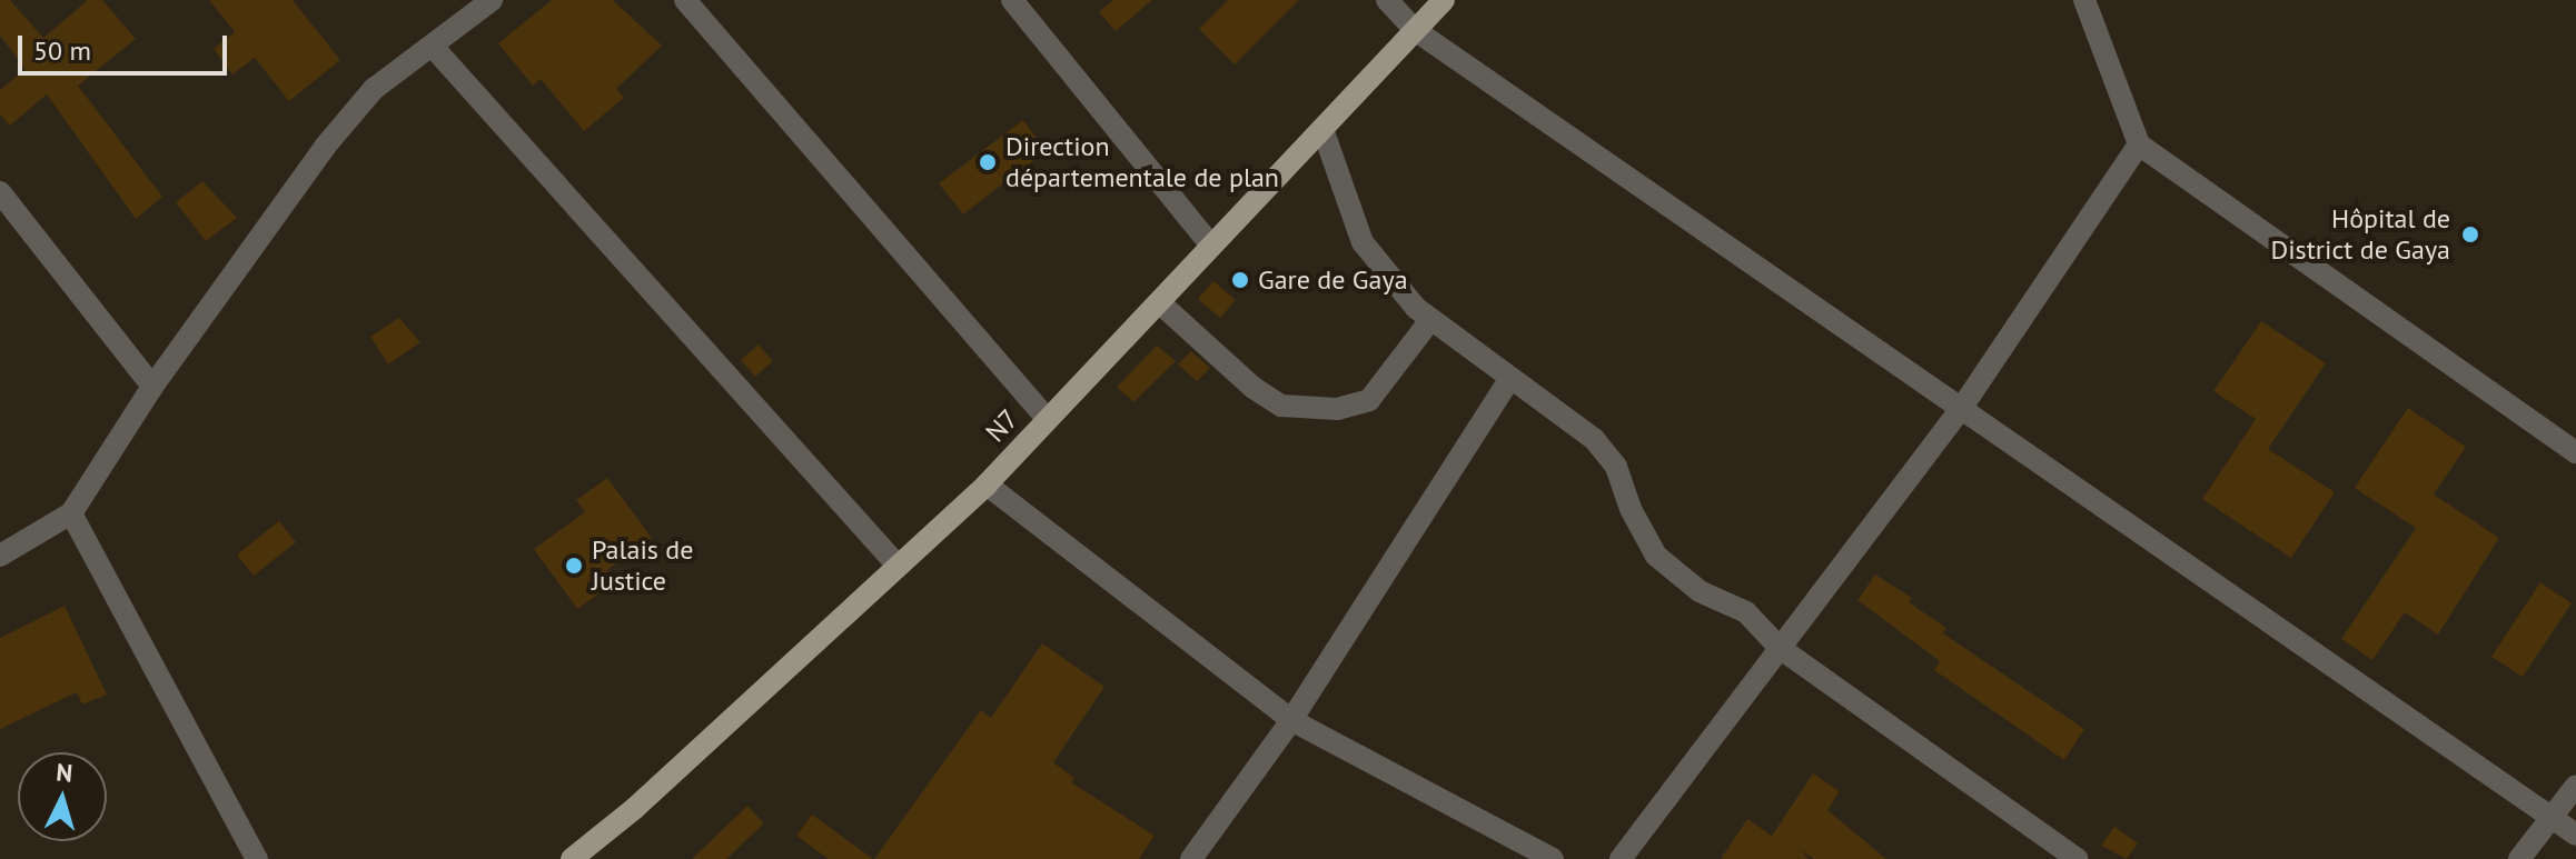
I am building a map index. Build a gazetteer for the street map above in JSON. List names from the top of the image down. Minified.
{"streets":{"main road":["N7"]},"places":["Direction départementale de plan","Hôpital de District de Gaya","Gare de Gaya","Palais de Justice"],"scale_bar":"50 m","north":"top"}
